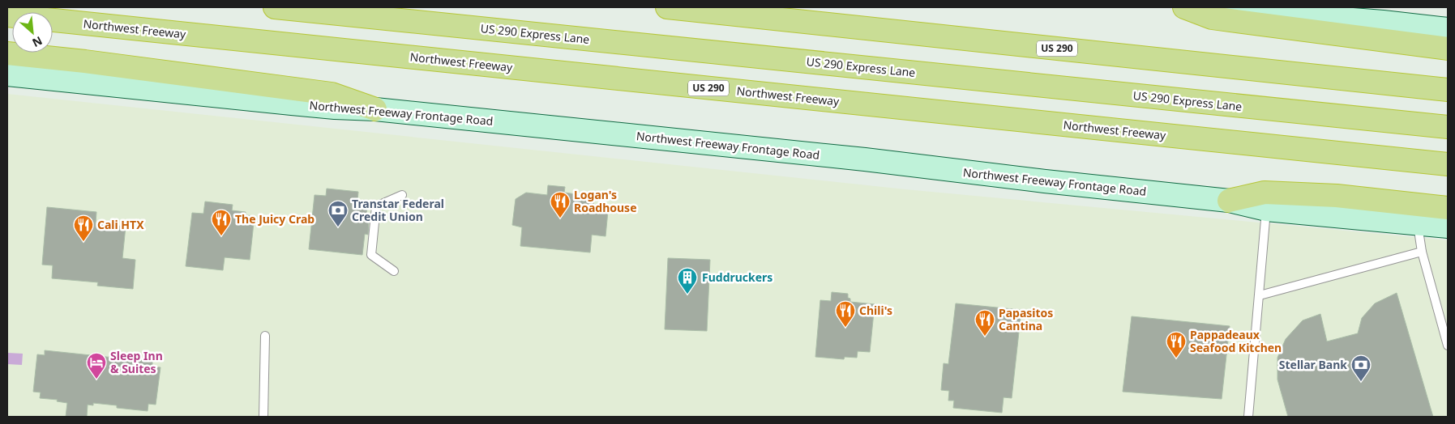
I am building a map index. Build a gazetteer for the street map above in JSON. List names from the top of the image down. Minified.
{"streets":{"highway":["Northwest Freeway","US 290 Express Lane","US 290"],"main road":["Northwest Freeway Frontage Road"]},"places":{"restaurant":["Logan's Roadhouse","The Juicy Crab","Cali HTX","Chili's","Papasitos Cantina","Pappadeaux Seafood Kitchen"],"bank":["Transtar Federal Credit Union","Stellar Bank"],"building":["Fuddruckers"],"hotel":["Sleep Inn & Suites"]},"north":"bottom right"}
